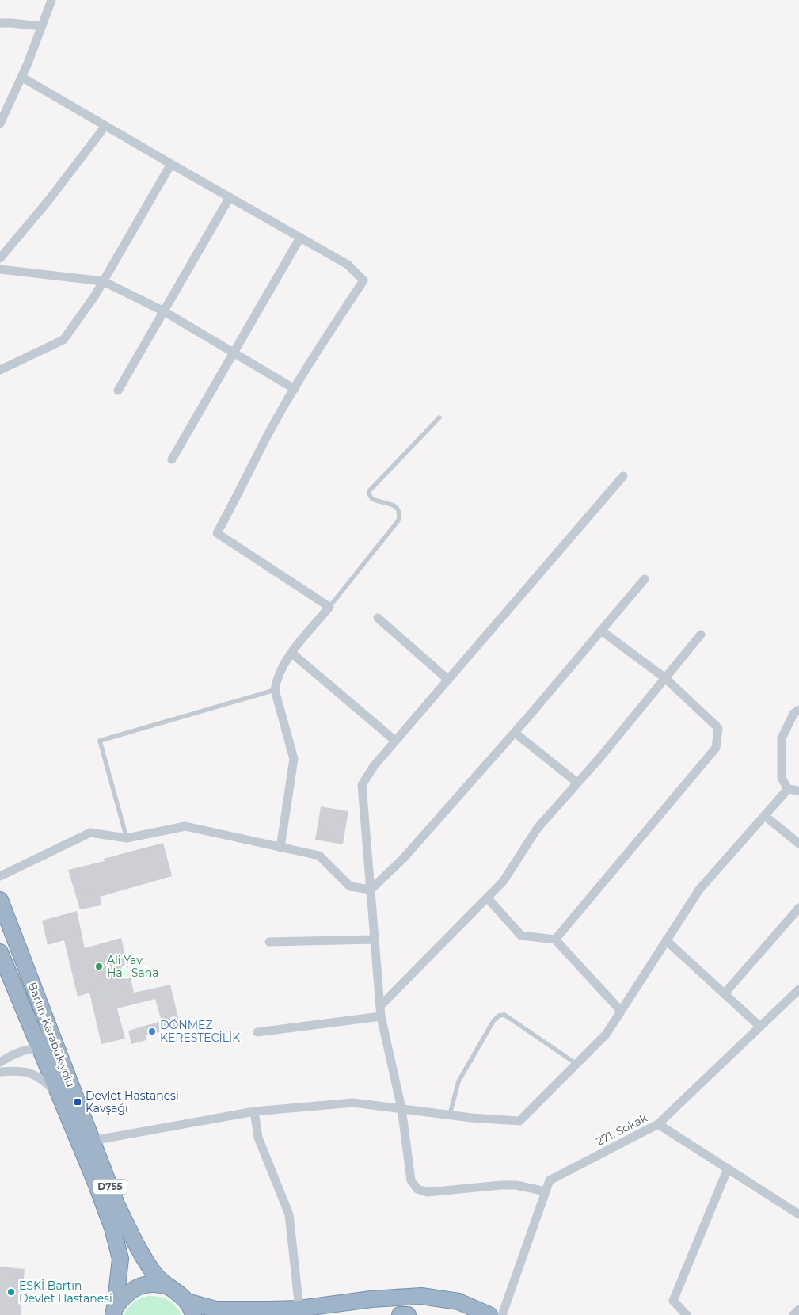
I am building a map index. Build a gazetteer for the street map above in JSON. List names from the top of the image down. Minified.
{"streets":{"highway":["Bartın-Karabük yolu","D755"],"street":["271. Sokak"]},"places":{"other":["Ali Yay Halı Saha","DÖNMEZ KERESTECİLİK","ESKİ Bartın Devlet Hastanesi"],"transit":["Devlet Hastanesi Kavşağı"]}}
